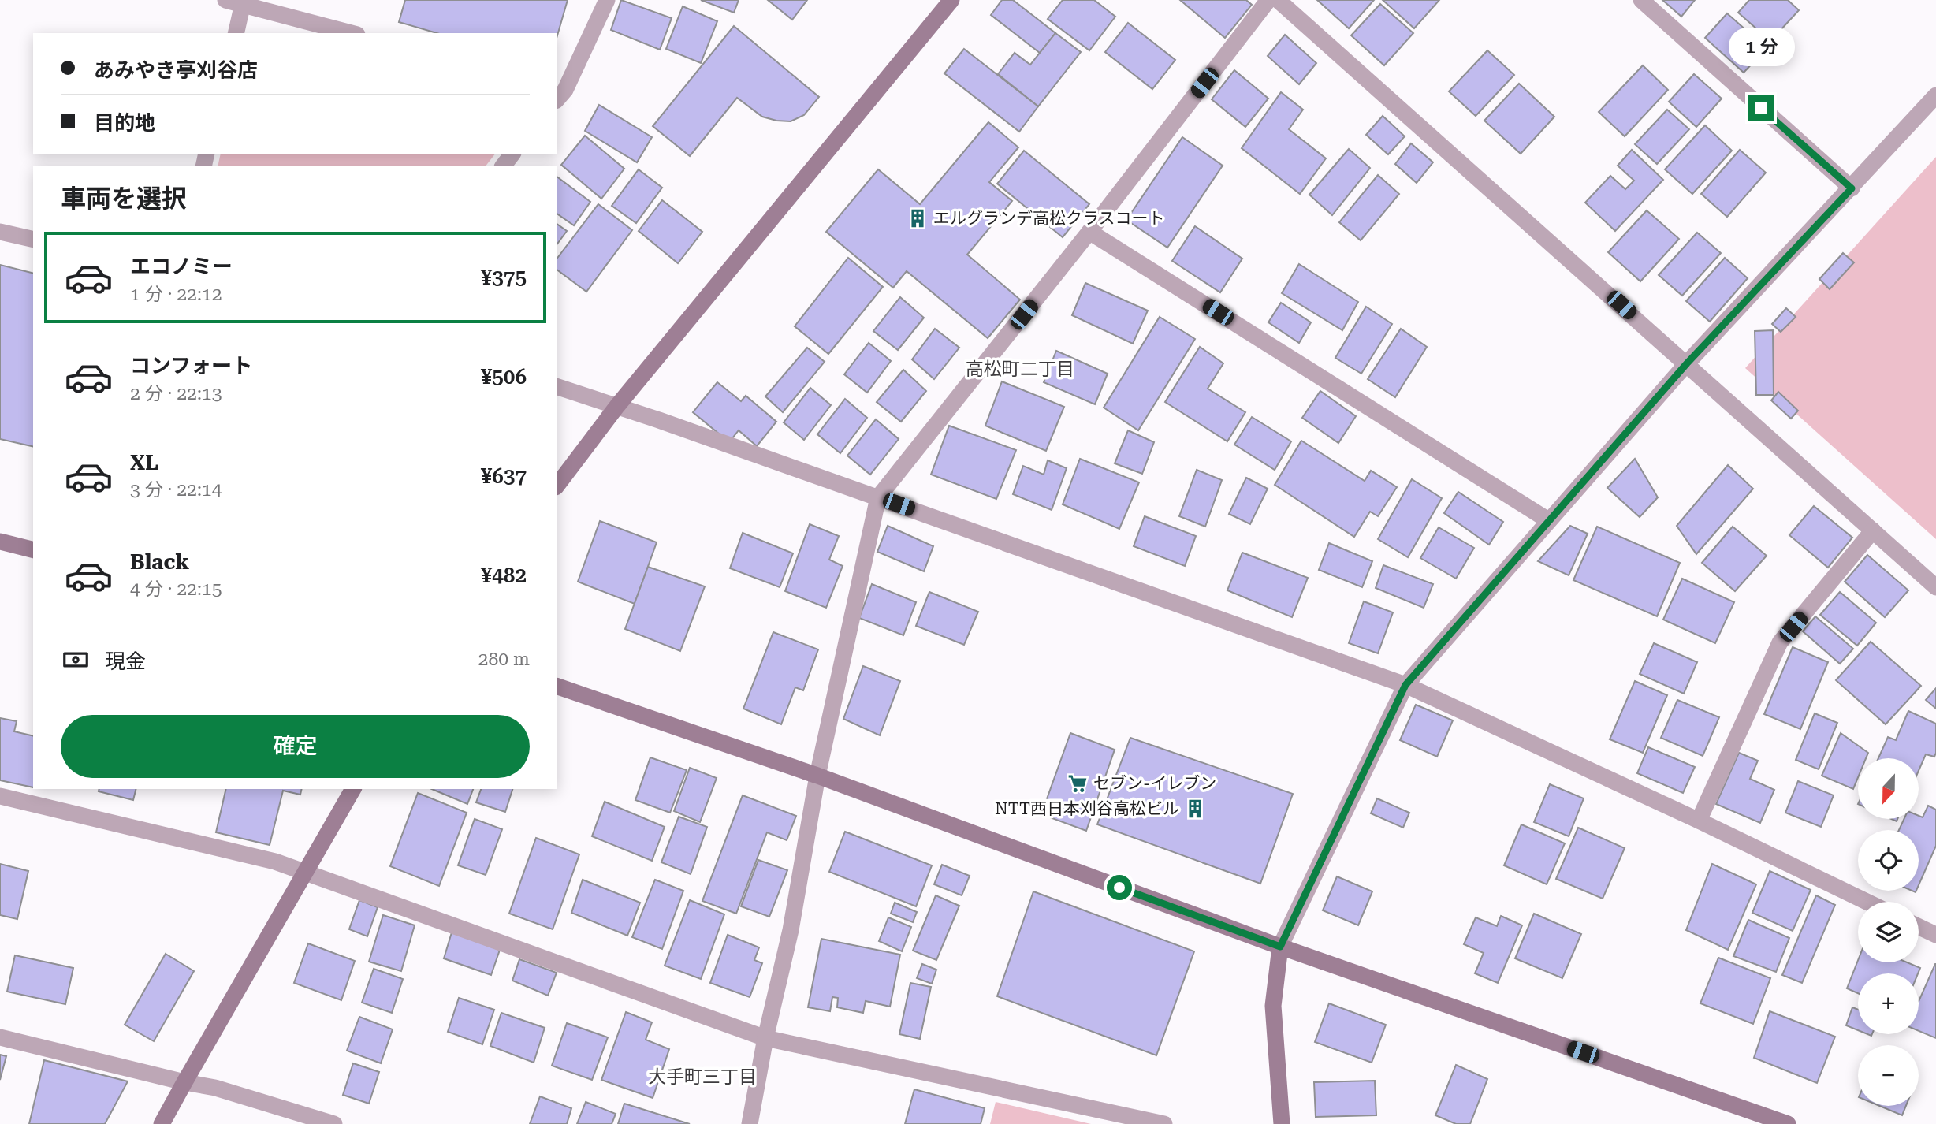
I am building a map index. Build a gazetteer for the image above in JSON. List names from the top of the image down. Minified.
{"districts":["高松町二丁目","大手町三丁目"],"places":{"building":["エルグランデ高松クラスコート","NTT西日本刈谷高松ビル"],"supermarket":["セブン-イレブン"]},"north":"bottom","page":{"bubble":"1 分","banner":["あみやき亭刈谷店","目的地"],"heading":"車両を選択","list":[{"name":"エコノミー","note":"1 分 · 22:12","value":"¥375"},{"name":"コンフォート","note":"2 分 · 22:13","value":"¥506"},{"name":"XL","note":"3 分 · 22:14","value":"¥637"},{"name":"Black","note":"4 分 · 22:15","value":"¥482"}],"pay":["現金","280 m"],"buttons":"確定","map_buttons":["+","−"]}}
